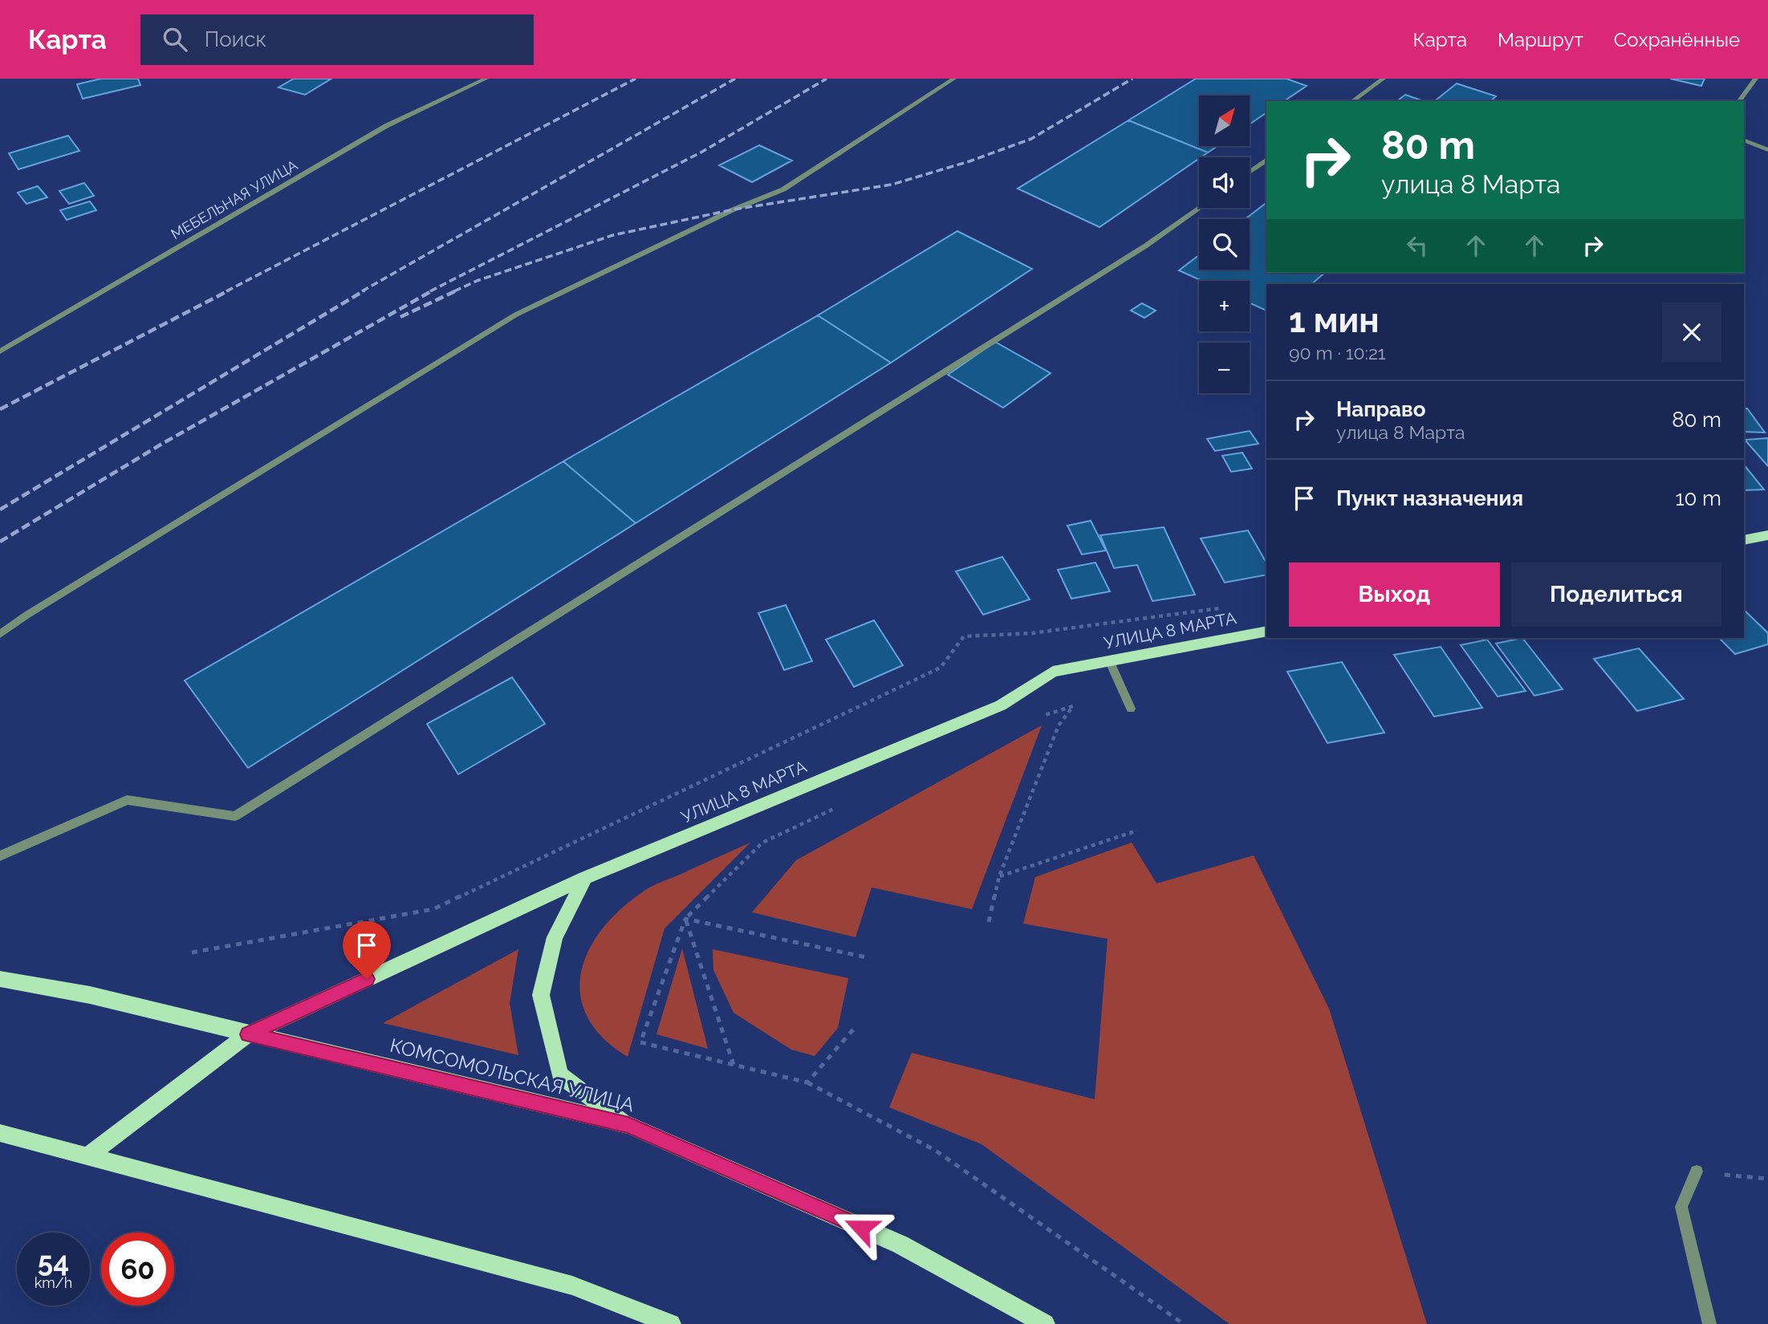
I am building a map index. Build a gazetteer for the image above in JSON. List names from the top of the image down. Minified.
{"streets":{"main road":["УЛИЦА 8 МАРТА","КОМСОМОЛЬСКАЯ УЛИЦА"],"street":["МЕБЕЛЬНАЯ УЛИЦА"]},"crossings":[["УЛИЦА 8 МАРТА","КОМСОМОЛЬСКАЯ УЛИЦА"]],"north":"top right","page":{"header":"Карта","search":"Поиск","nav":["Карта","Маршрут","Сохранённые"],"map_buttons":["+","−"],"turn":["80 m","улица 8 Марта"],"heading":["1 мин","90 m · 10:21"],"list":[{"name":"Направо","note":"улица 8 Марта","value":"80 m"},{"name":"Пункт назначения","value":"10 m"}],"buttons":["Выход","Поделиться"],"speed":"54 km/h","limit":"60"}}
